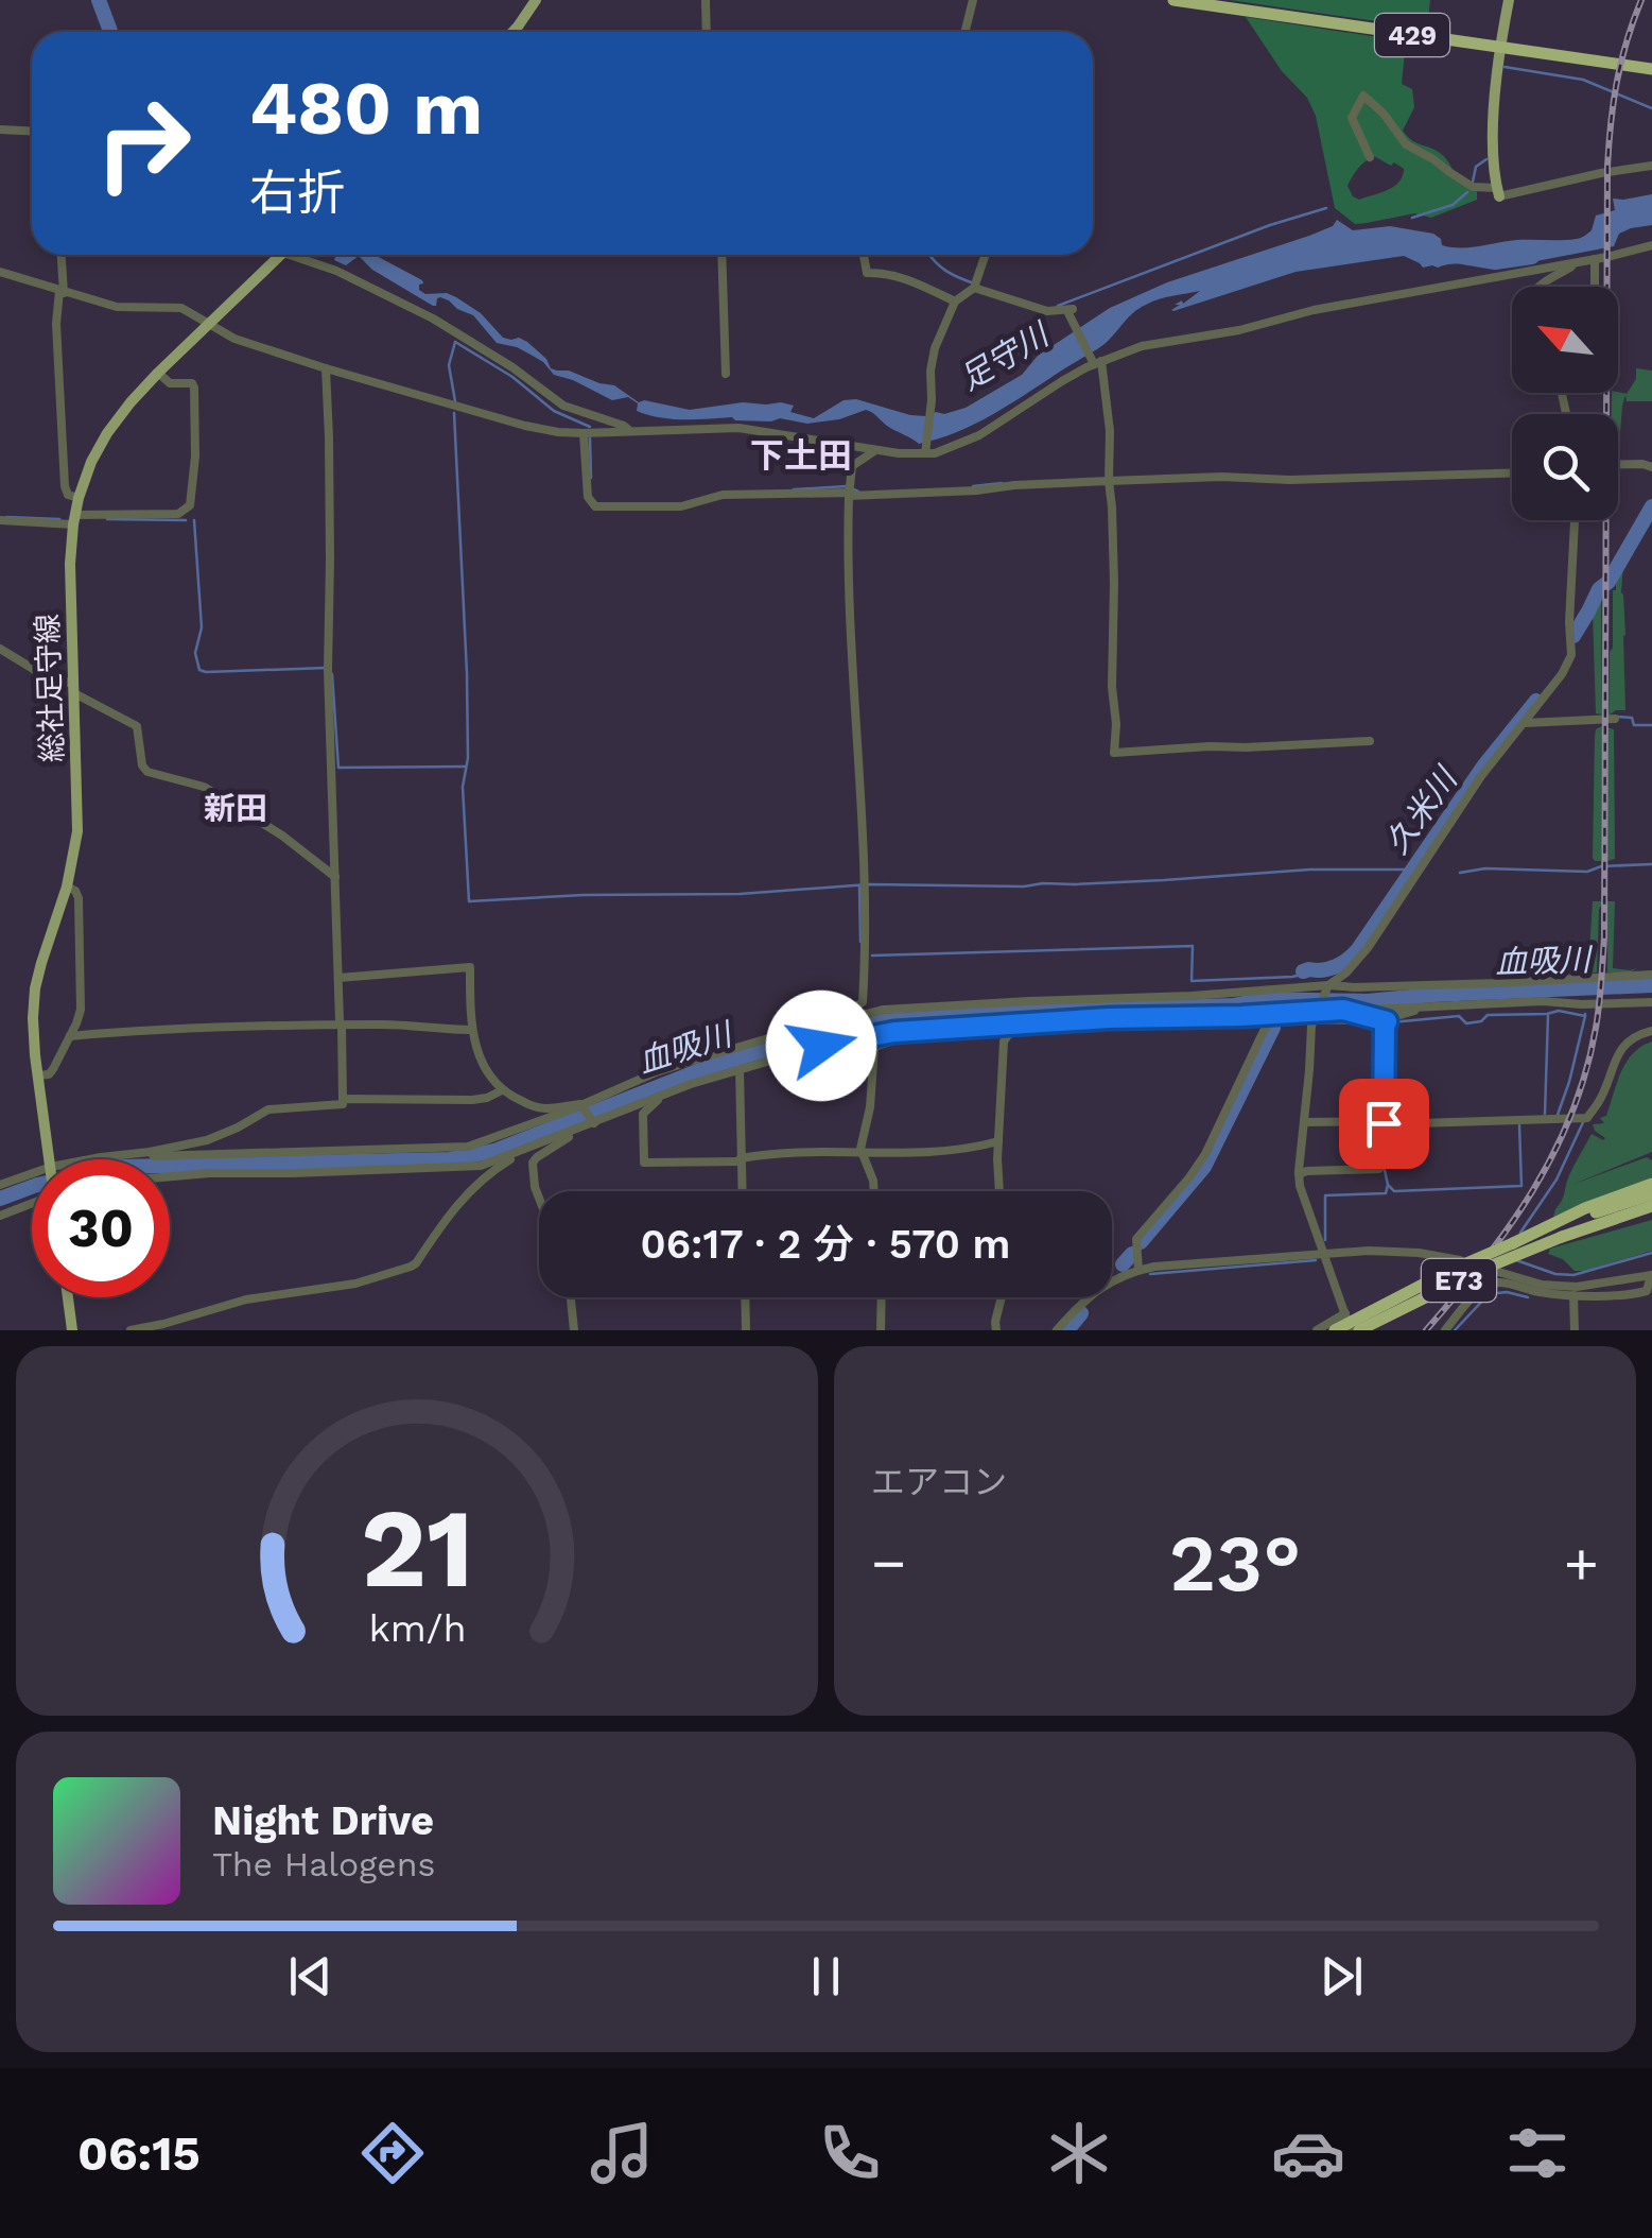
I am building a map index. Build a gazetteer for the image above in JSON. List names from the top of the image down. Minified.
{"streets":{"highway":["429","E73"],"main road":["総社足守線"]},"districts":["下土田","新田"],"water":["足守川","久米川","血吸川"],"north":"top left","page":{"turn":["480 m","右折"],"limit":"30","trip":"06:17 · 2 分 · 570 m","tile":"エアコン","heat":["−","23°","+"],"song":["Night Drive","The Halogens"],"tabs":"06:15","gauge":["21","km/h"]}}
